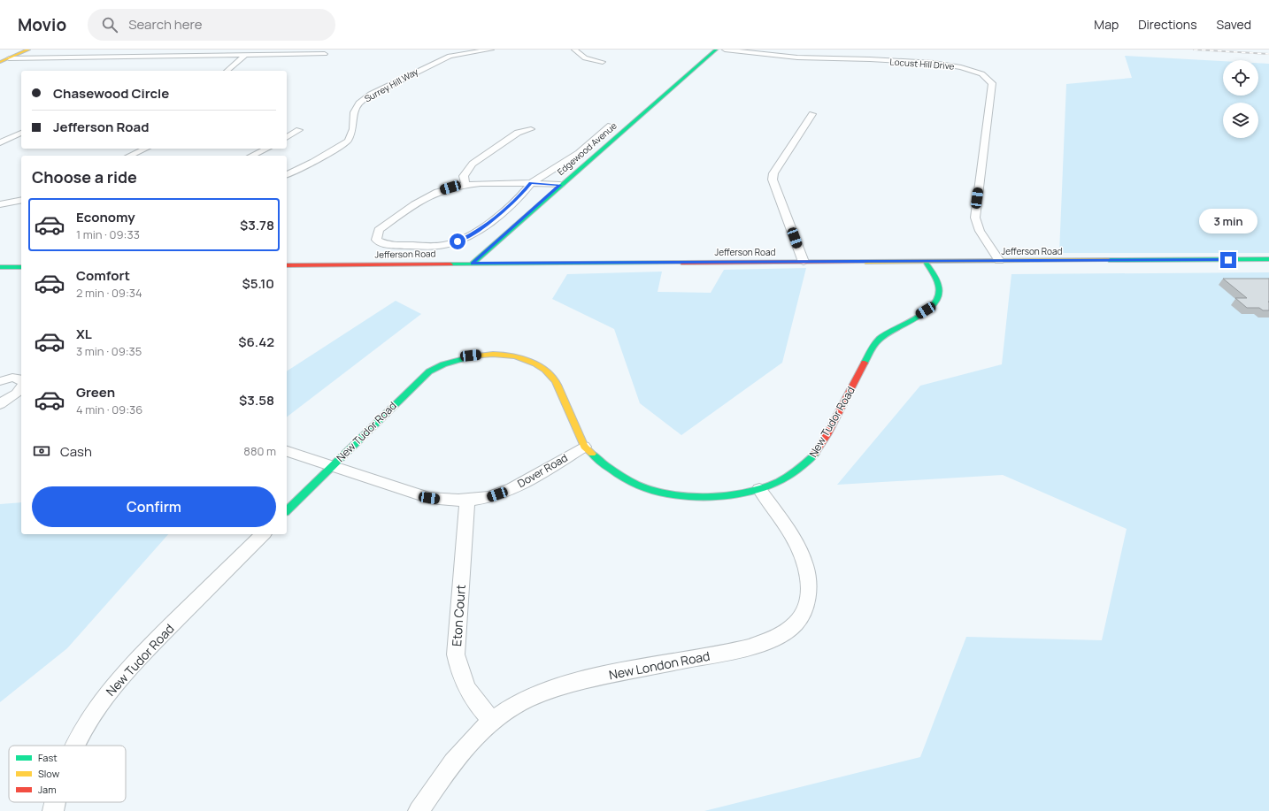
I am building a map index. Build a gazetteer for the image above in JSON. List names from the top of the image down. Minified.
{"streets":{"street":["Locust Hill Drive","Surrey Hill Way","Edgewood Avenue","Jefferson Road","New Tudor Road","Dover Road","Eton Court","New London Road"]},"crossings":[["Locust Hill Drive","Jefferson Road"],["Edgewood Avenue","Jefferson Road"],["Jefferson Road","New Tudor Road"],["New Tudor Road","Dover Road"],["New Tudor Road","New London Road"],["Dover Road","Eton Court"],["Eton Court","New London Road"]],"legend":["Fast","Slow","Jam"],"page":{"header":"Movio","search":"Search here","nav":["Map","Directions","Saved"],"banner":["Chasewood Circle","Jefferson Road"],"heading":"Choose a ride","list":[{"name":"Economy","note":"1 min · 09:33","value":"$3.78"},{"name":"Comfort","note":"2 min · 09:34","value":"$5.10"},{"name":"XL","note":"3 min · 09:35","value":"$6.42"},{"name":"Green","note":"4 min · 09:36","value":"$3.58"}],"bubble":"3 min","pay":["Cash","880 m"],"buttons":"Confirm"}}
